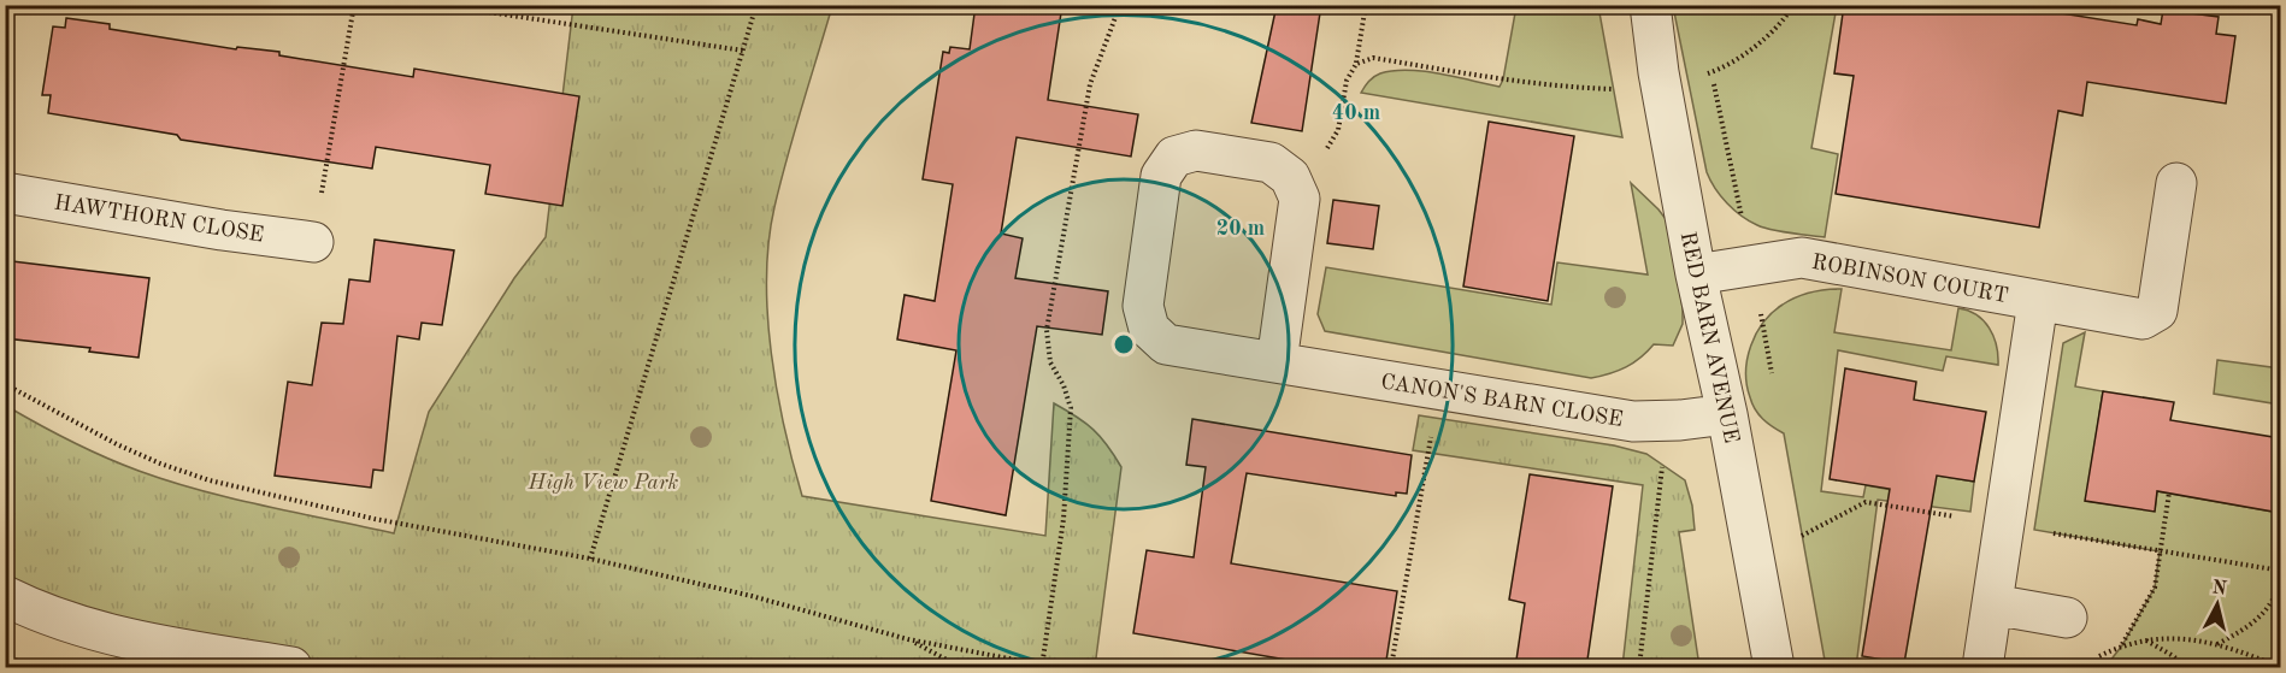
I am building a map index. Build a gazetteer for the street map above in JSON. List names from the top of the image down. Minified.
{"streets":{"street":["HAWTHORN CLOSE","ROBINSON COURT","RED BARN AVENUE","CANON'S BARN CLOSE"]},"crossings":[["ROBINSON COURT","RED BARN AVENUE"],["RED BARN AVENUE","CANON'S BARN CLOSE"]],"parks":["High View Park"],"north":"top","rings":["40 m","20 m"]}
